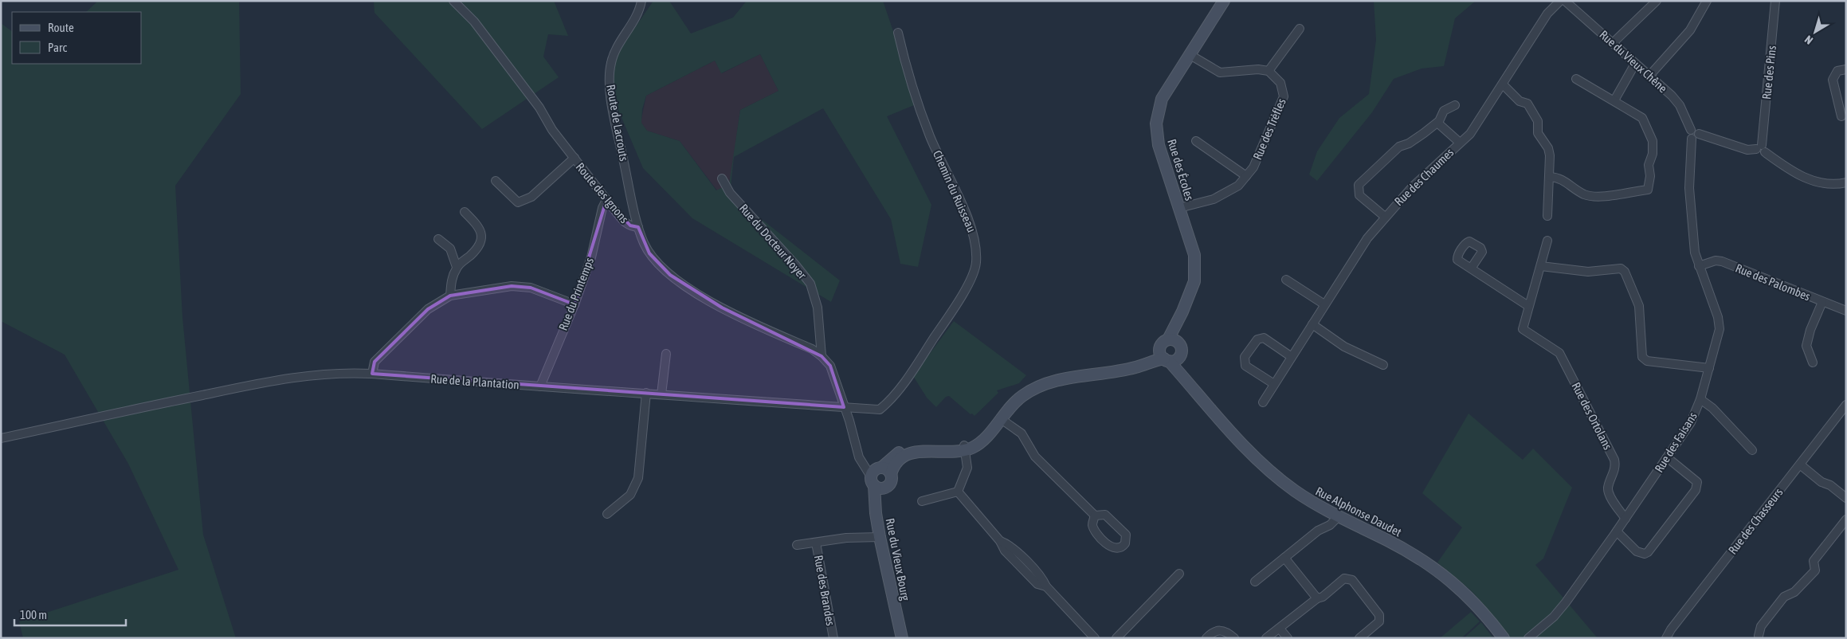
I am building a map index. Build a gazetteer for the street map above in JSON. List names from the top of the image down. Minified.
{"streets":{"street":["Rue du Vieux Chêne","Rue des Pins","Route de Lacrouts","Rue des Trèfles","Rue des Écoles","Rue des Chaumes","Chemin du Ruisseau","Route des Ignons","Rue du Docteur Noyer","Rue des Palombes","Rue du Printemps","Rue de la Plantation","Rue des Ortolans","Rue des Faisans","Rue Alphonse Daudet","Rue des Chasseurs","Rue du Vieux Bourg","Rue des Brandes"]},"crossings":[["Rue du Vieux Chêne","Rue des Faisans"],["Route de Lacrouts","Route des Ignons"],["Rue des Trèfles","Rue des Écoles"],["Rue des Écoles","Rue Alphonse Daudet"],["Chemin du Ruisseau","Route des Ignons"],["Chemin du Ruisseau","Rue de la Plantation"],["Route des Ignons","Rue du Docteur Noyer"],["Route des Ignons","Rue du Printemps"],["Route des Ignons","Rue de la Plantation"],["Rue des Palombes","Rue des Faisans"],["Rue du Printemps","Rue de la Plantation"],["Rue des Ortolans","Rue des Faisans"],["Rue du Vieux Bourg","Rue des Brandes"]],"legend":["Route","Parc"],"scale_bar":"100 m","north":"bottom left"}
